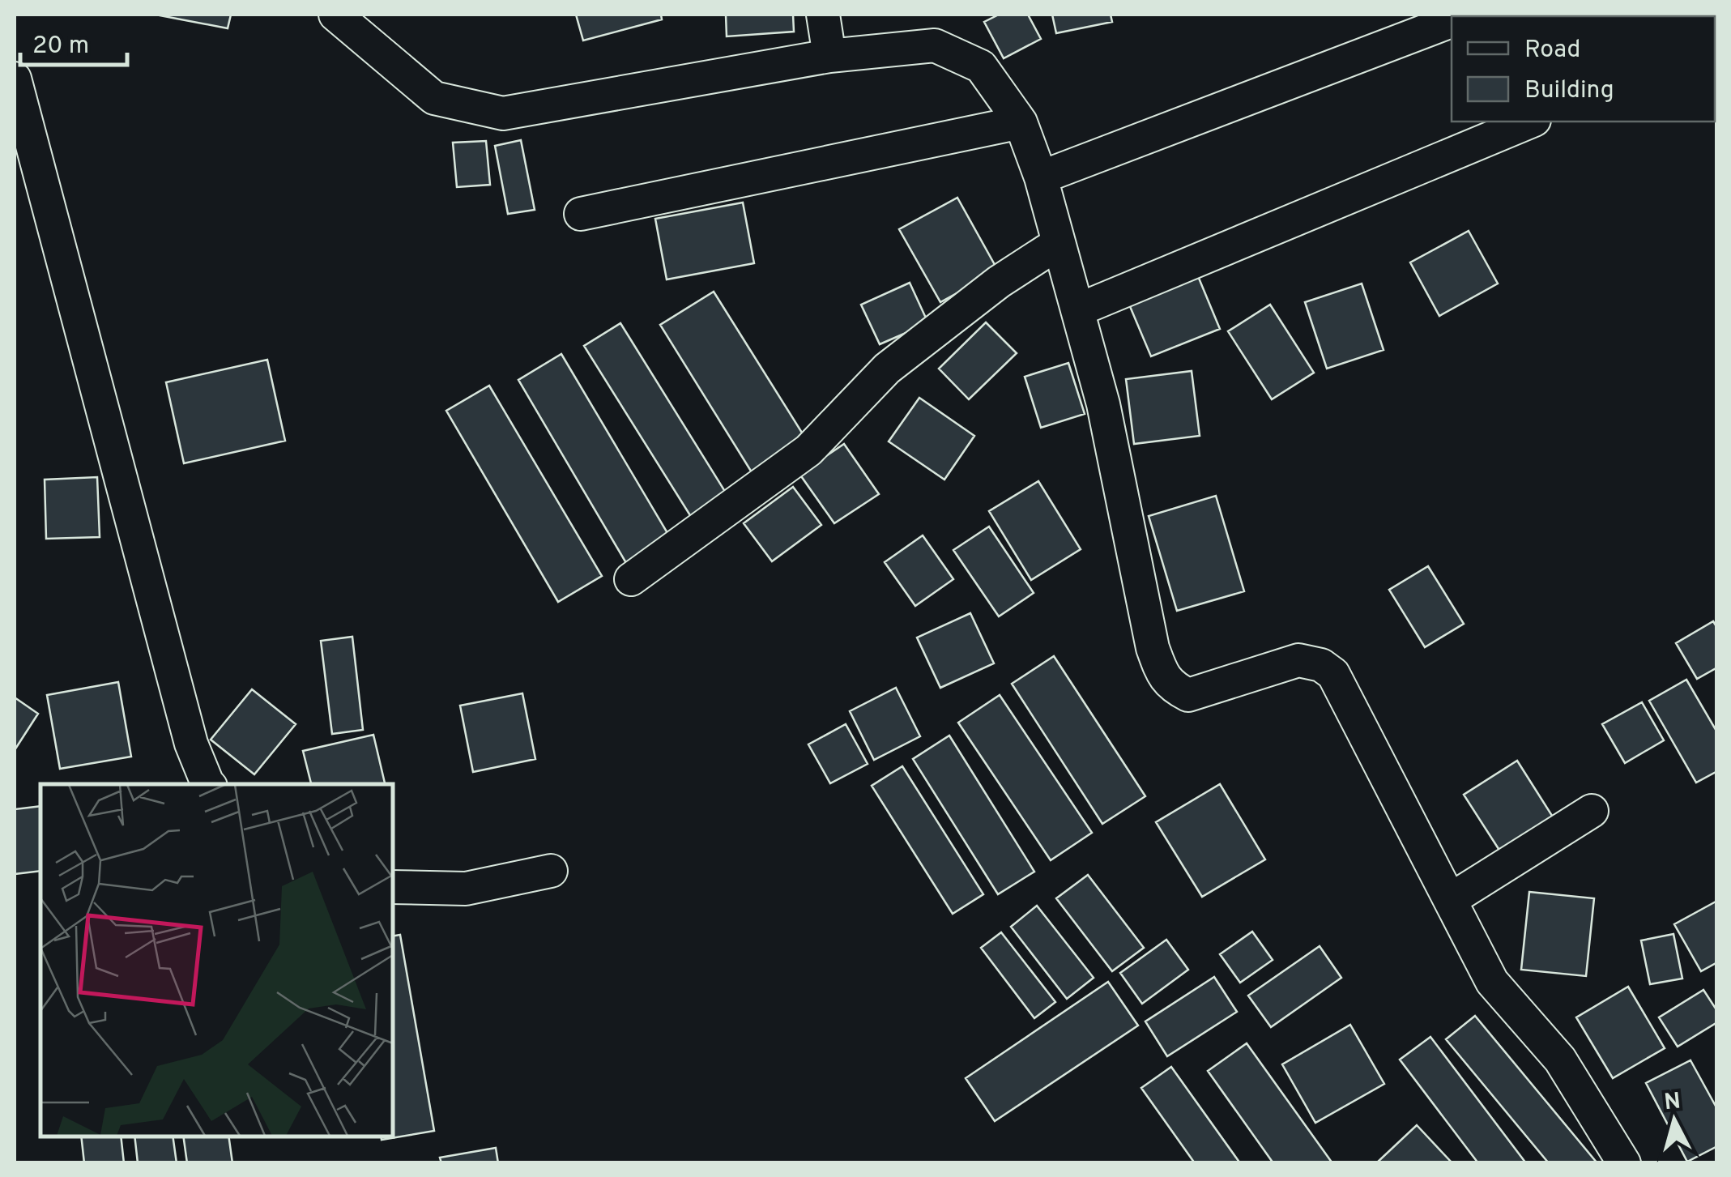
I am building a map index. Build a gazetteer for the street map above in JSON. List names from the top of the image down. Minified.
{"legend":["Road","Building"],"scale_bar":"20 m","north":"top"}
